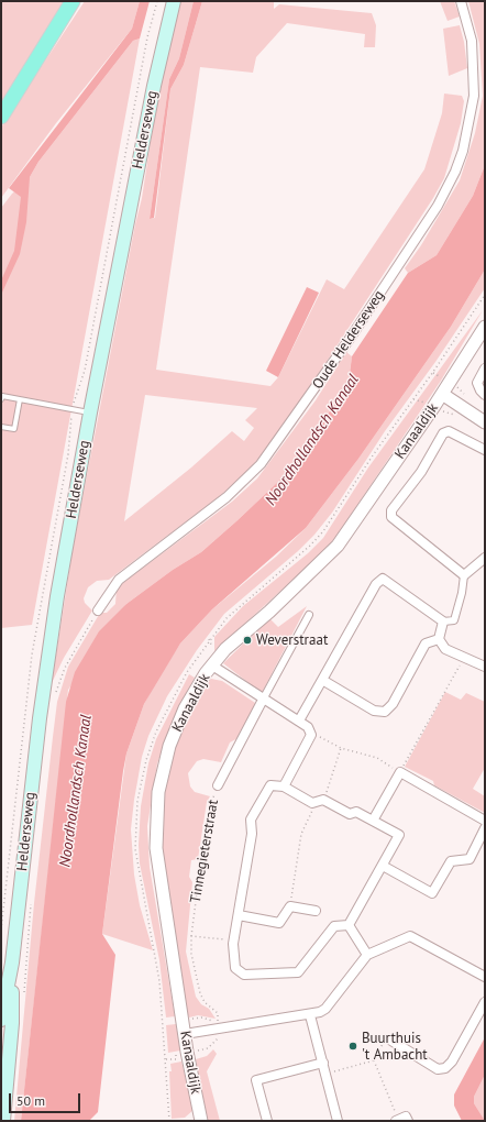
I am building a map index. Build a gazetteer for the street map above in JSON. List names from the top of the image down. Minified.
{"streets":{"main road":["Helderseweg"],"street":["Oude Helderseweg","Kanaaldijk","Tinnegieterstraat"]},"water":["Noordhollandsch Kanaal"],"places":["Weverstraat","Buurthuis 't Ambacht"],"scale_bar":"50 m"}
